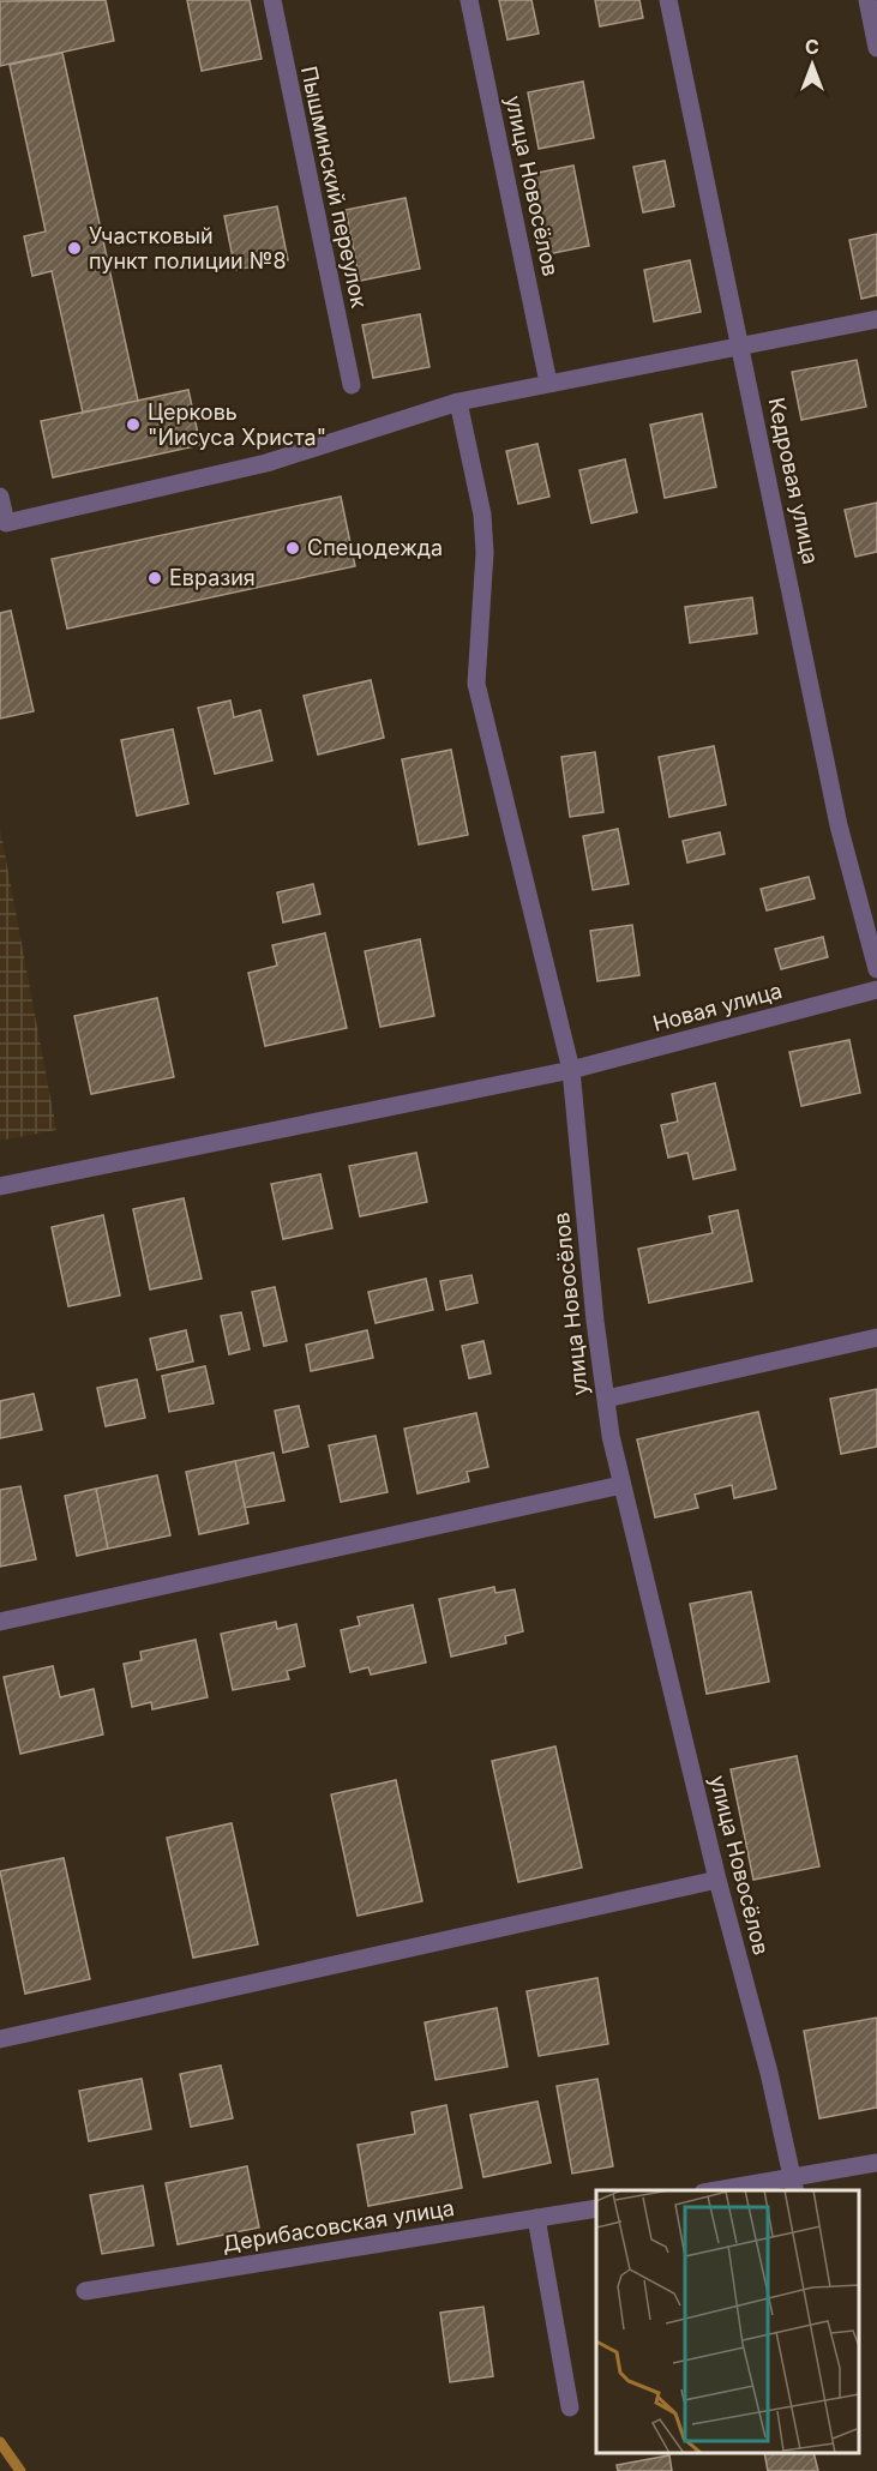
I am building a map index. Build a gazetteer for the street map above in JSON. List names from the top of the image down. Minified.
{"streets":{"street":["улица Новосёлов","Пышминский переулок","Кедровая улица","Новая улица","Дерибасовская улица"]},"crossings":[["улица Новосёлов","Новая улица"]],"places":["Участковый пункт полиции №8","Церковь \"Иисуса Христа\"","Спецодежда","Евразия"],"north":"top"}
